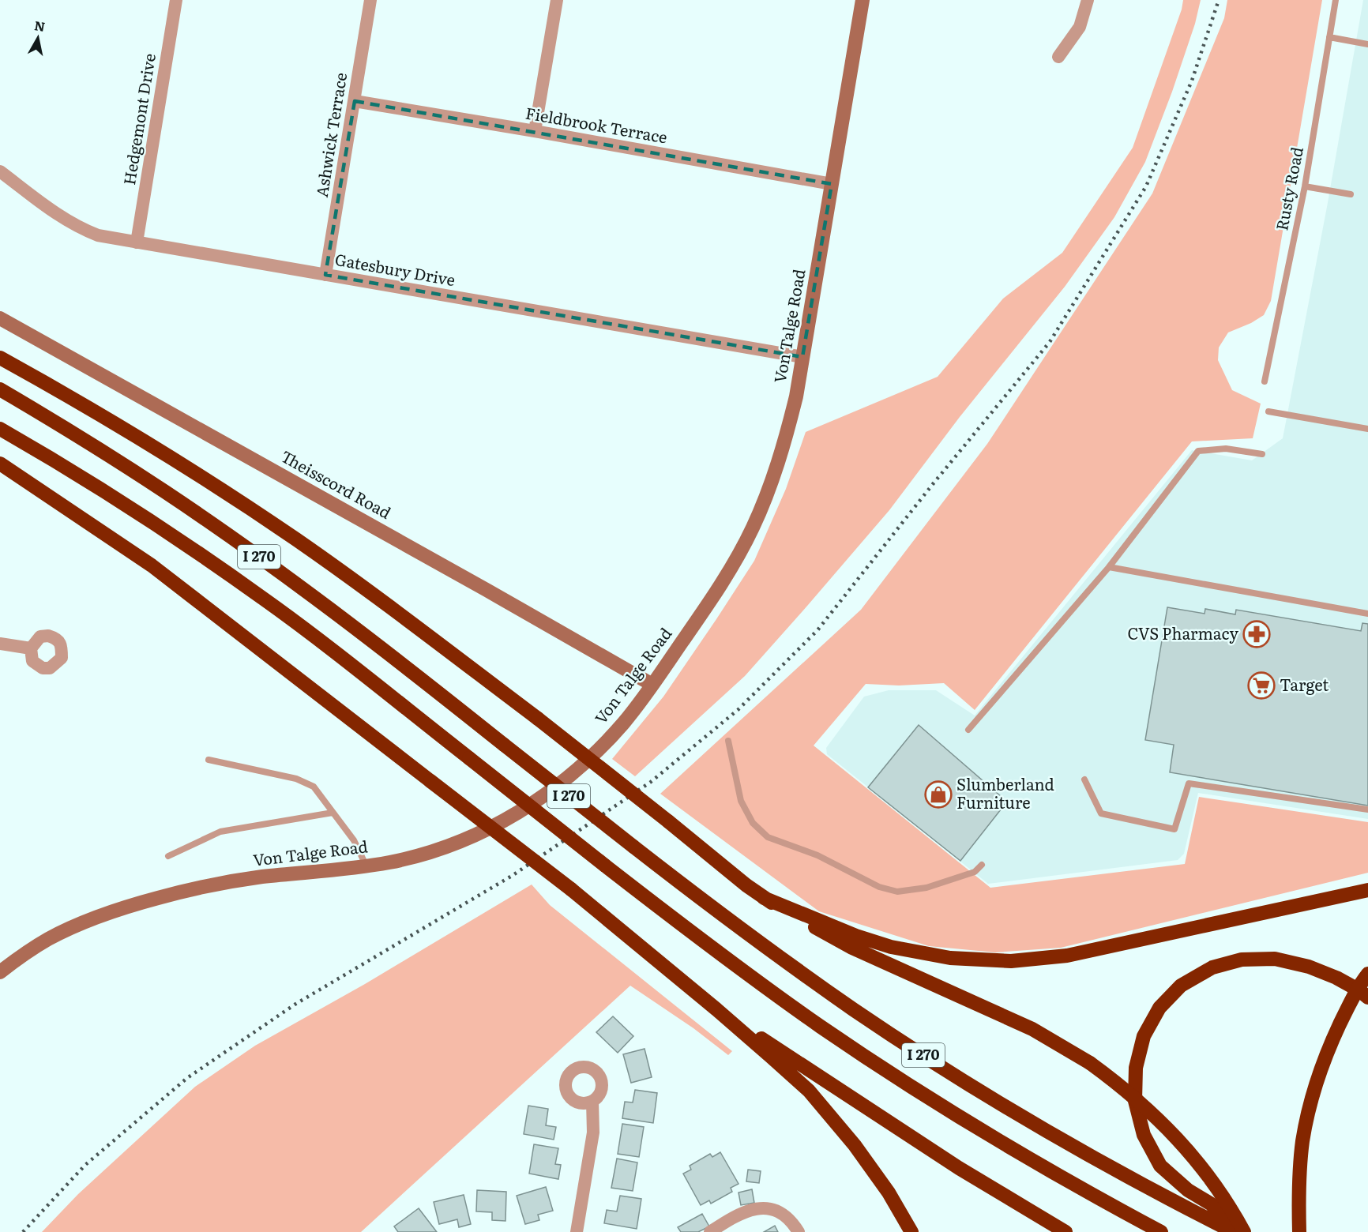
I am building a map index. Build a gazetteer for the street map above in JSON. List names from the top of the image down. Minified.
{"streets":{"highway":["I 270"],"street":["Hedgemont Drive","Fieldbrook Terrace","Ashwick Terrace","Gatesbury Drive","Von Talge Road","Theisscord Road"],"lane":["Rusty Road"]},"crossings":[["Hedgemont Drive","Gatesbury Drive"],["Fieldbrook Terrace","Ashwick Terrace"],["Fieldbrook Terrace","Von Talge Road"],["Ashwick Terrace","Gatesbury Drive"],["Gatesbury Drive","Von Talge Road"],["Von Talge Road","Theisscord Road"]],"places":{"pharmacy":["CVS Pharmacy"],"supermarket":["Target"],"shop":["Slumberland Furniture"]},"north":"top"}
